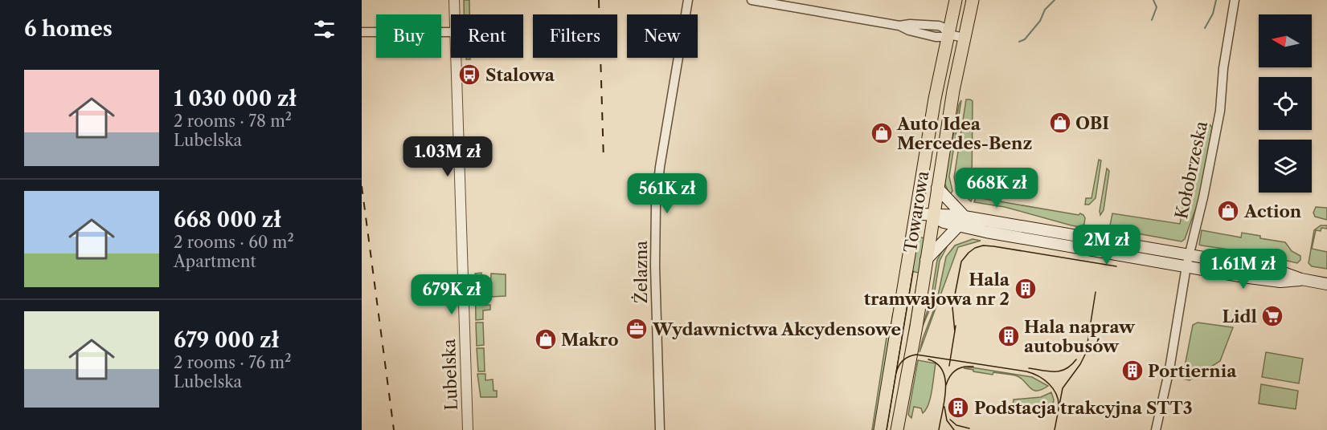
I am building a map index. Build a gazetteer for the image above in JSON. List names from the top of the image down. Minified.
{"streets":{"main road":["Towarowa"],"street":["Kołobrzeska","Żelazna","Lubelska"]},"places":{"bus stop":["Stalowa"],"shop":["OBI","Auto Idea Mercedes-Benz","Action","Makro"],"building":["Hala tramwajowa nr 2","Hala napraw autobusów","Portiernia","Podstacja trakcyjna STT3"],"supermarket":["Lidl"],"office":["Wydawnictwa Akcydensowe"]},"north":"left","page":{"heading":"6 homes","chip":["Buy","Rent","Filters","New"],"list":[{"name":"1 030 000 zł","note":"2 rooms · 78 m² · Lubelska"},{"name":"668 000 zł","note":"2 rooms · 60 m² · Apartment"},{"name":"679 000 zł","note":"2 rooms · 76 m² · Lubelska"}],"price":["1.03M zł","668K zł","561K zł","2M zł","1.61M zł","679K zł"]}}
